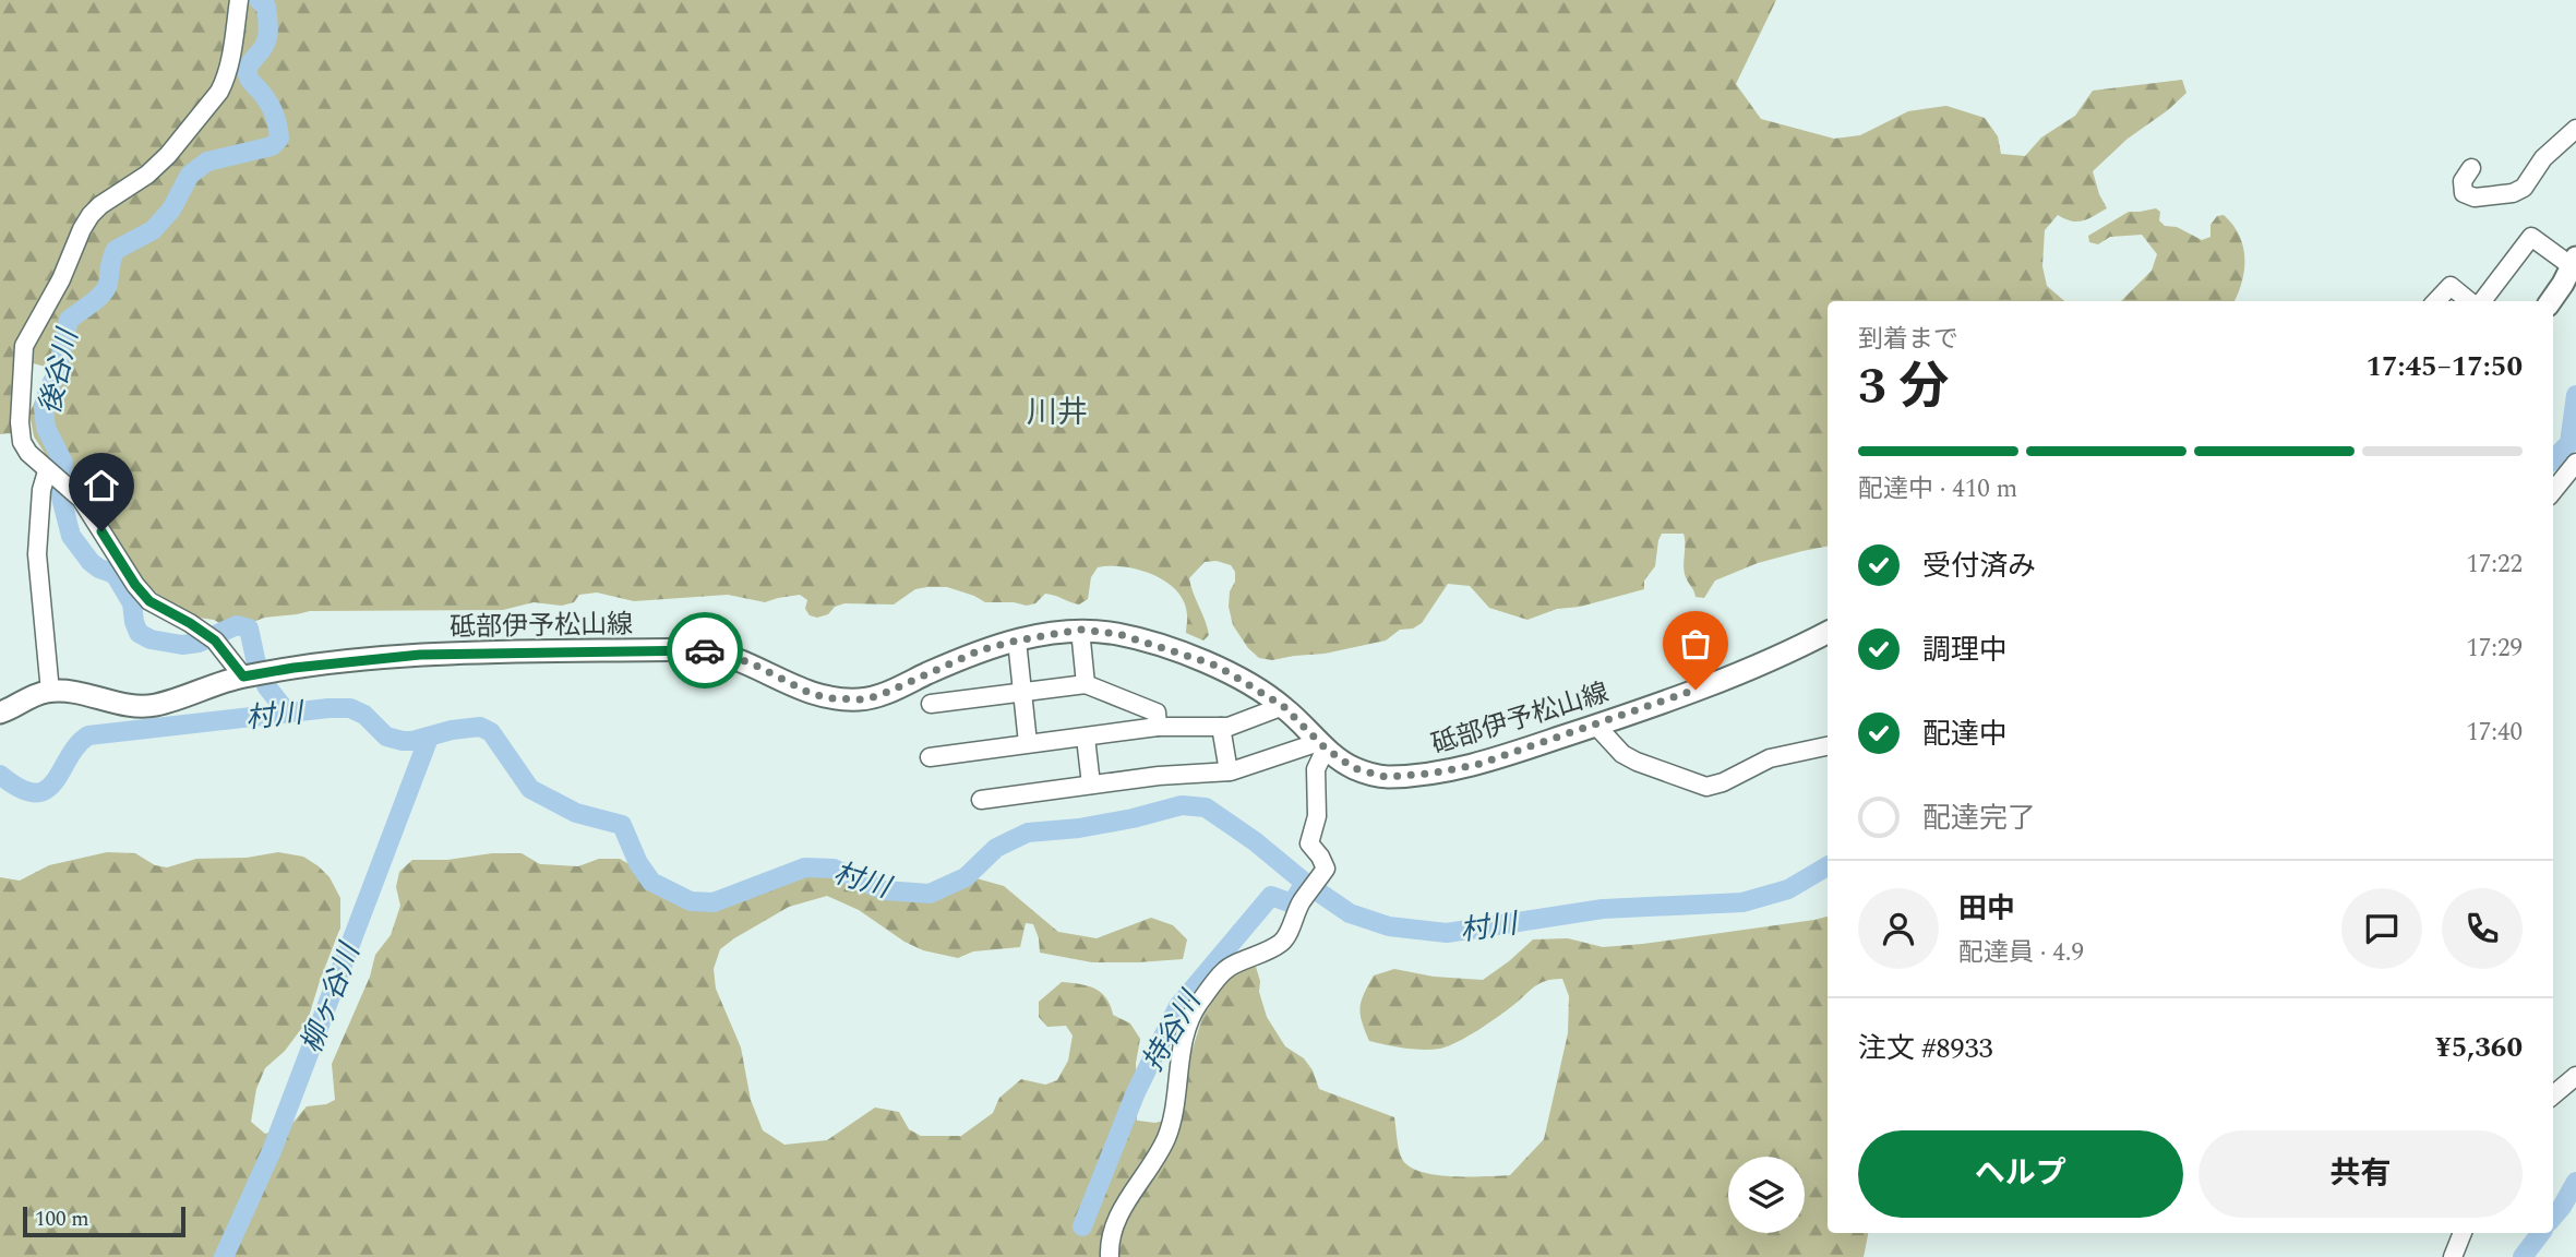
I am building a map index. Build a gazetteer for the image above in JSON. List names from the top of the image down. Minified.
{"streets":{"main road":["砥部伊予松山線"]},"districts":["川井"],"water":["後谷川","村川","柳ヶ谷川","持谷川"],"scale_bar":"100 m","page":{"heading":["3 分","到着まで","17:45–17:50"],"panel":["田中","配達員 · 4.9","注文 #8933","¥5,360"],"bar":"配達中 · 410 m","list":[["受付済み","17:22"],["調理中","17:29"],["配達中","17:40"],"配達完了"],"buttons":["ヘルプ","共有"],"scale":"100 m"}}
